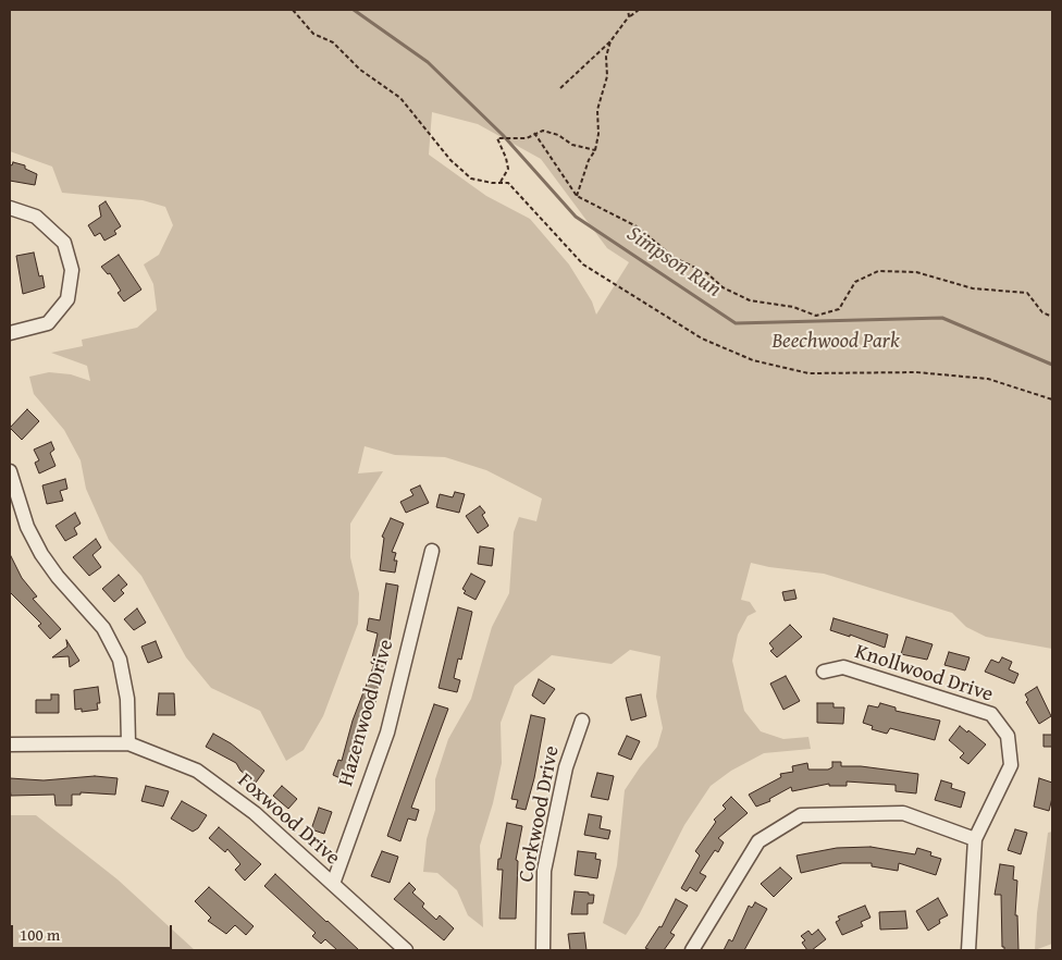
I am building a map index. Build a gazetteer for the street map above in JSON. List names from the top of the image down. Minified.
{"streets":{"street":["Knollwood Drive","Hazenwood Drive","Corkwood Drive","Foxwood Drive"]},"crossings":[["Hazenwood Drive","Foxwood Drive"]],"water":["Simpson Run"],"parks":["Beechwood Park"],"scale_bar":"100 m"}
